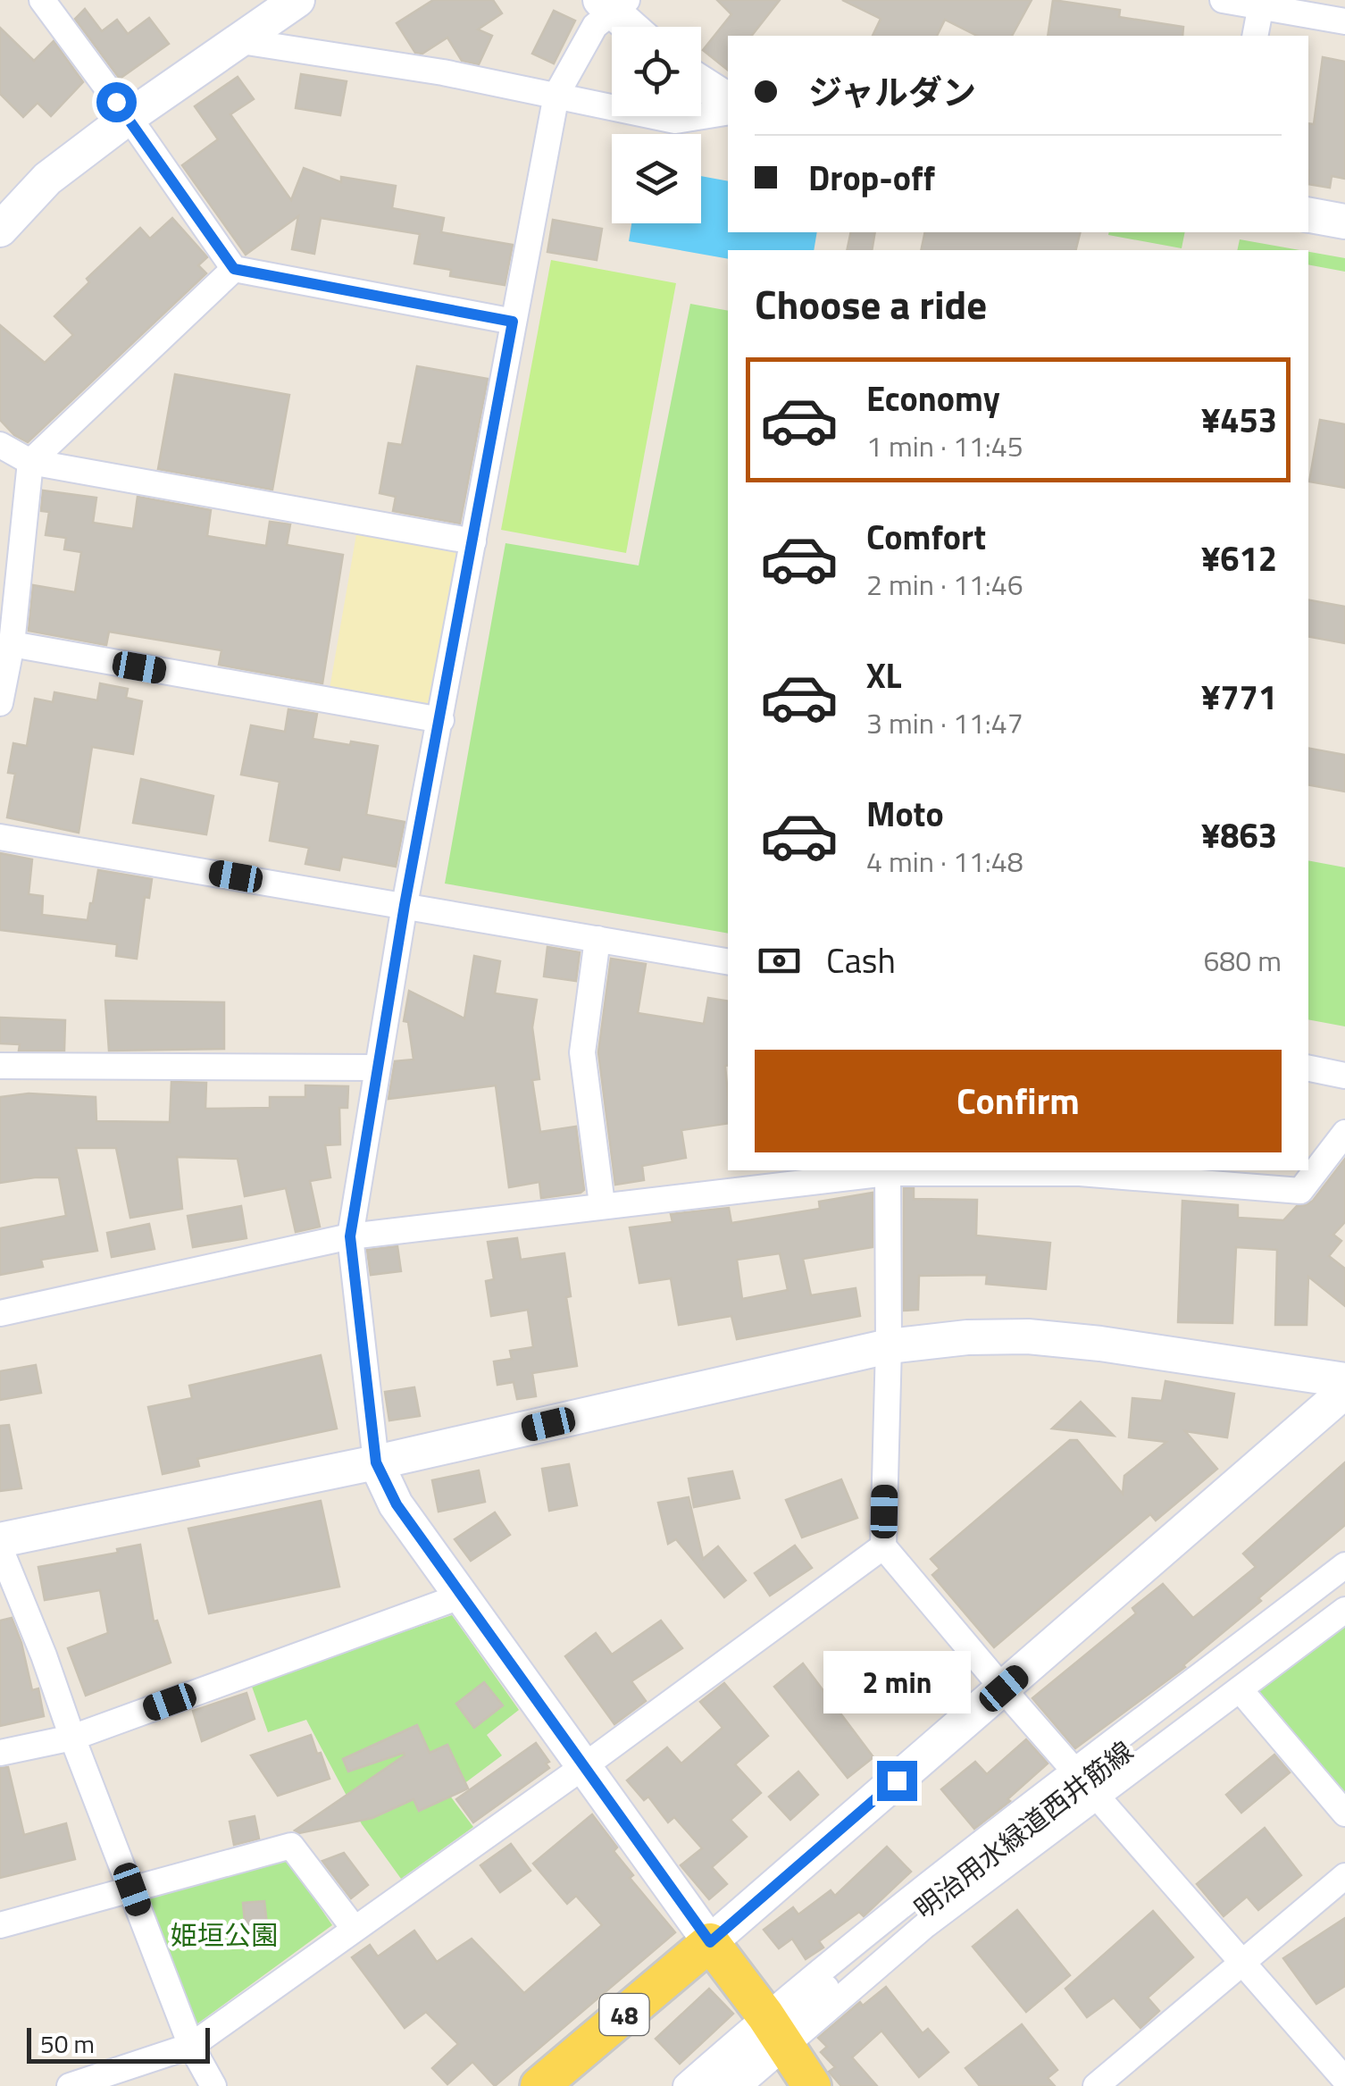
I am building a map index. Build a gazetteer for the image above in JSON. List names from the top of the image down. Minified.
{"streets":{"main road":["48"],"street":["明治用水緑道西井筋線"]},"parks":["姫垣公園"],"scale_bar":"50 m","page":{"banner":["ジャルダン","Drop-off"],"heading":"Choose a ride","list":[{"name":"Economy","note":"1 min · 11:45","value":"¥453"},{"name":"Comfort","note":"2 min · 11:46","value":"¥612"},{"name":"XL","note":"3 min · 11:47","value":"¥771"},{"name":"Moto","note":"4 min · 11:48","value":"¥863"}],"pay":["Cash","680 m"],"buttons":"Confirm","bubble":"2 min","scale":"50 m"}}
